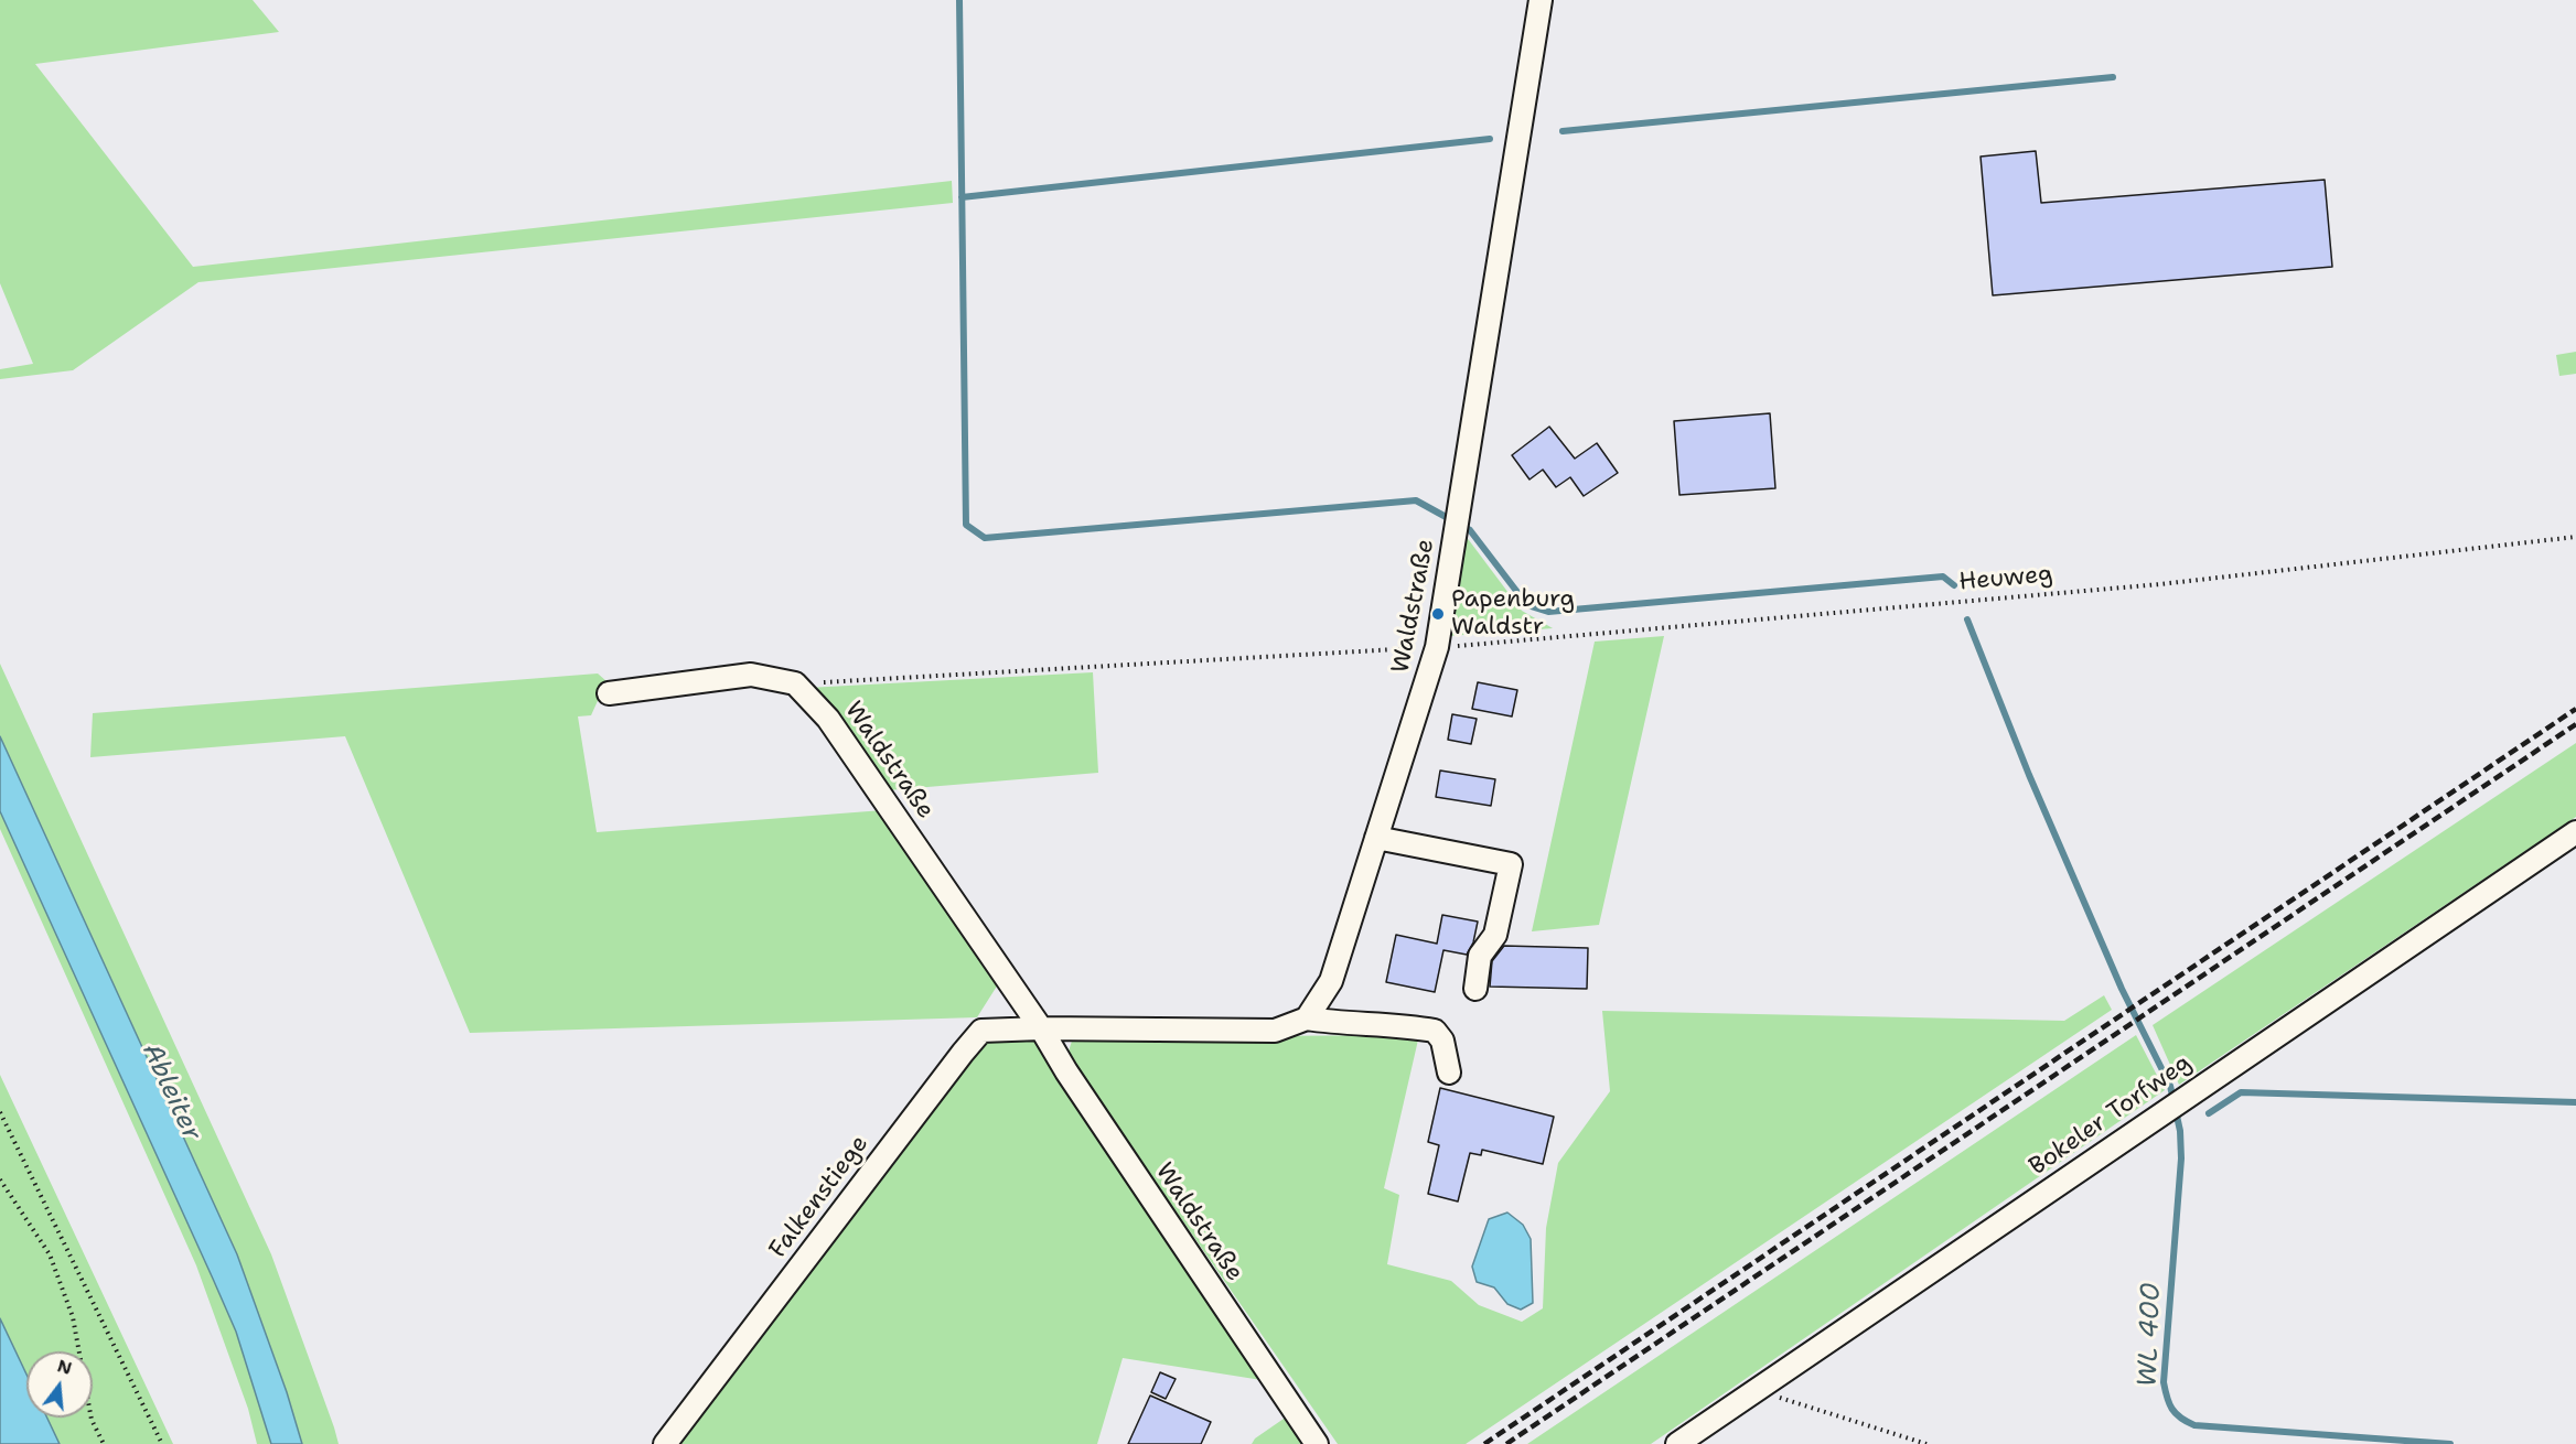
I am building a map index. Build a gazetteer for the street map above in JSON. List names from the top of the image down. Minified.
{"streets":{"street":["Waldstraße","Bokeler Torfweg","Falkenstiege"],"path":["Heuweg"]},"crossings":[["Heuweg","Waldstraße"],["Waldstraße","Falkenstiege"]],"water":["Ableiter","WL 400"],"places":["Papenburg Waldstr"],"north":"top"}
